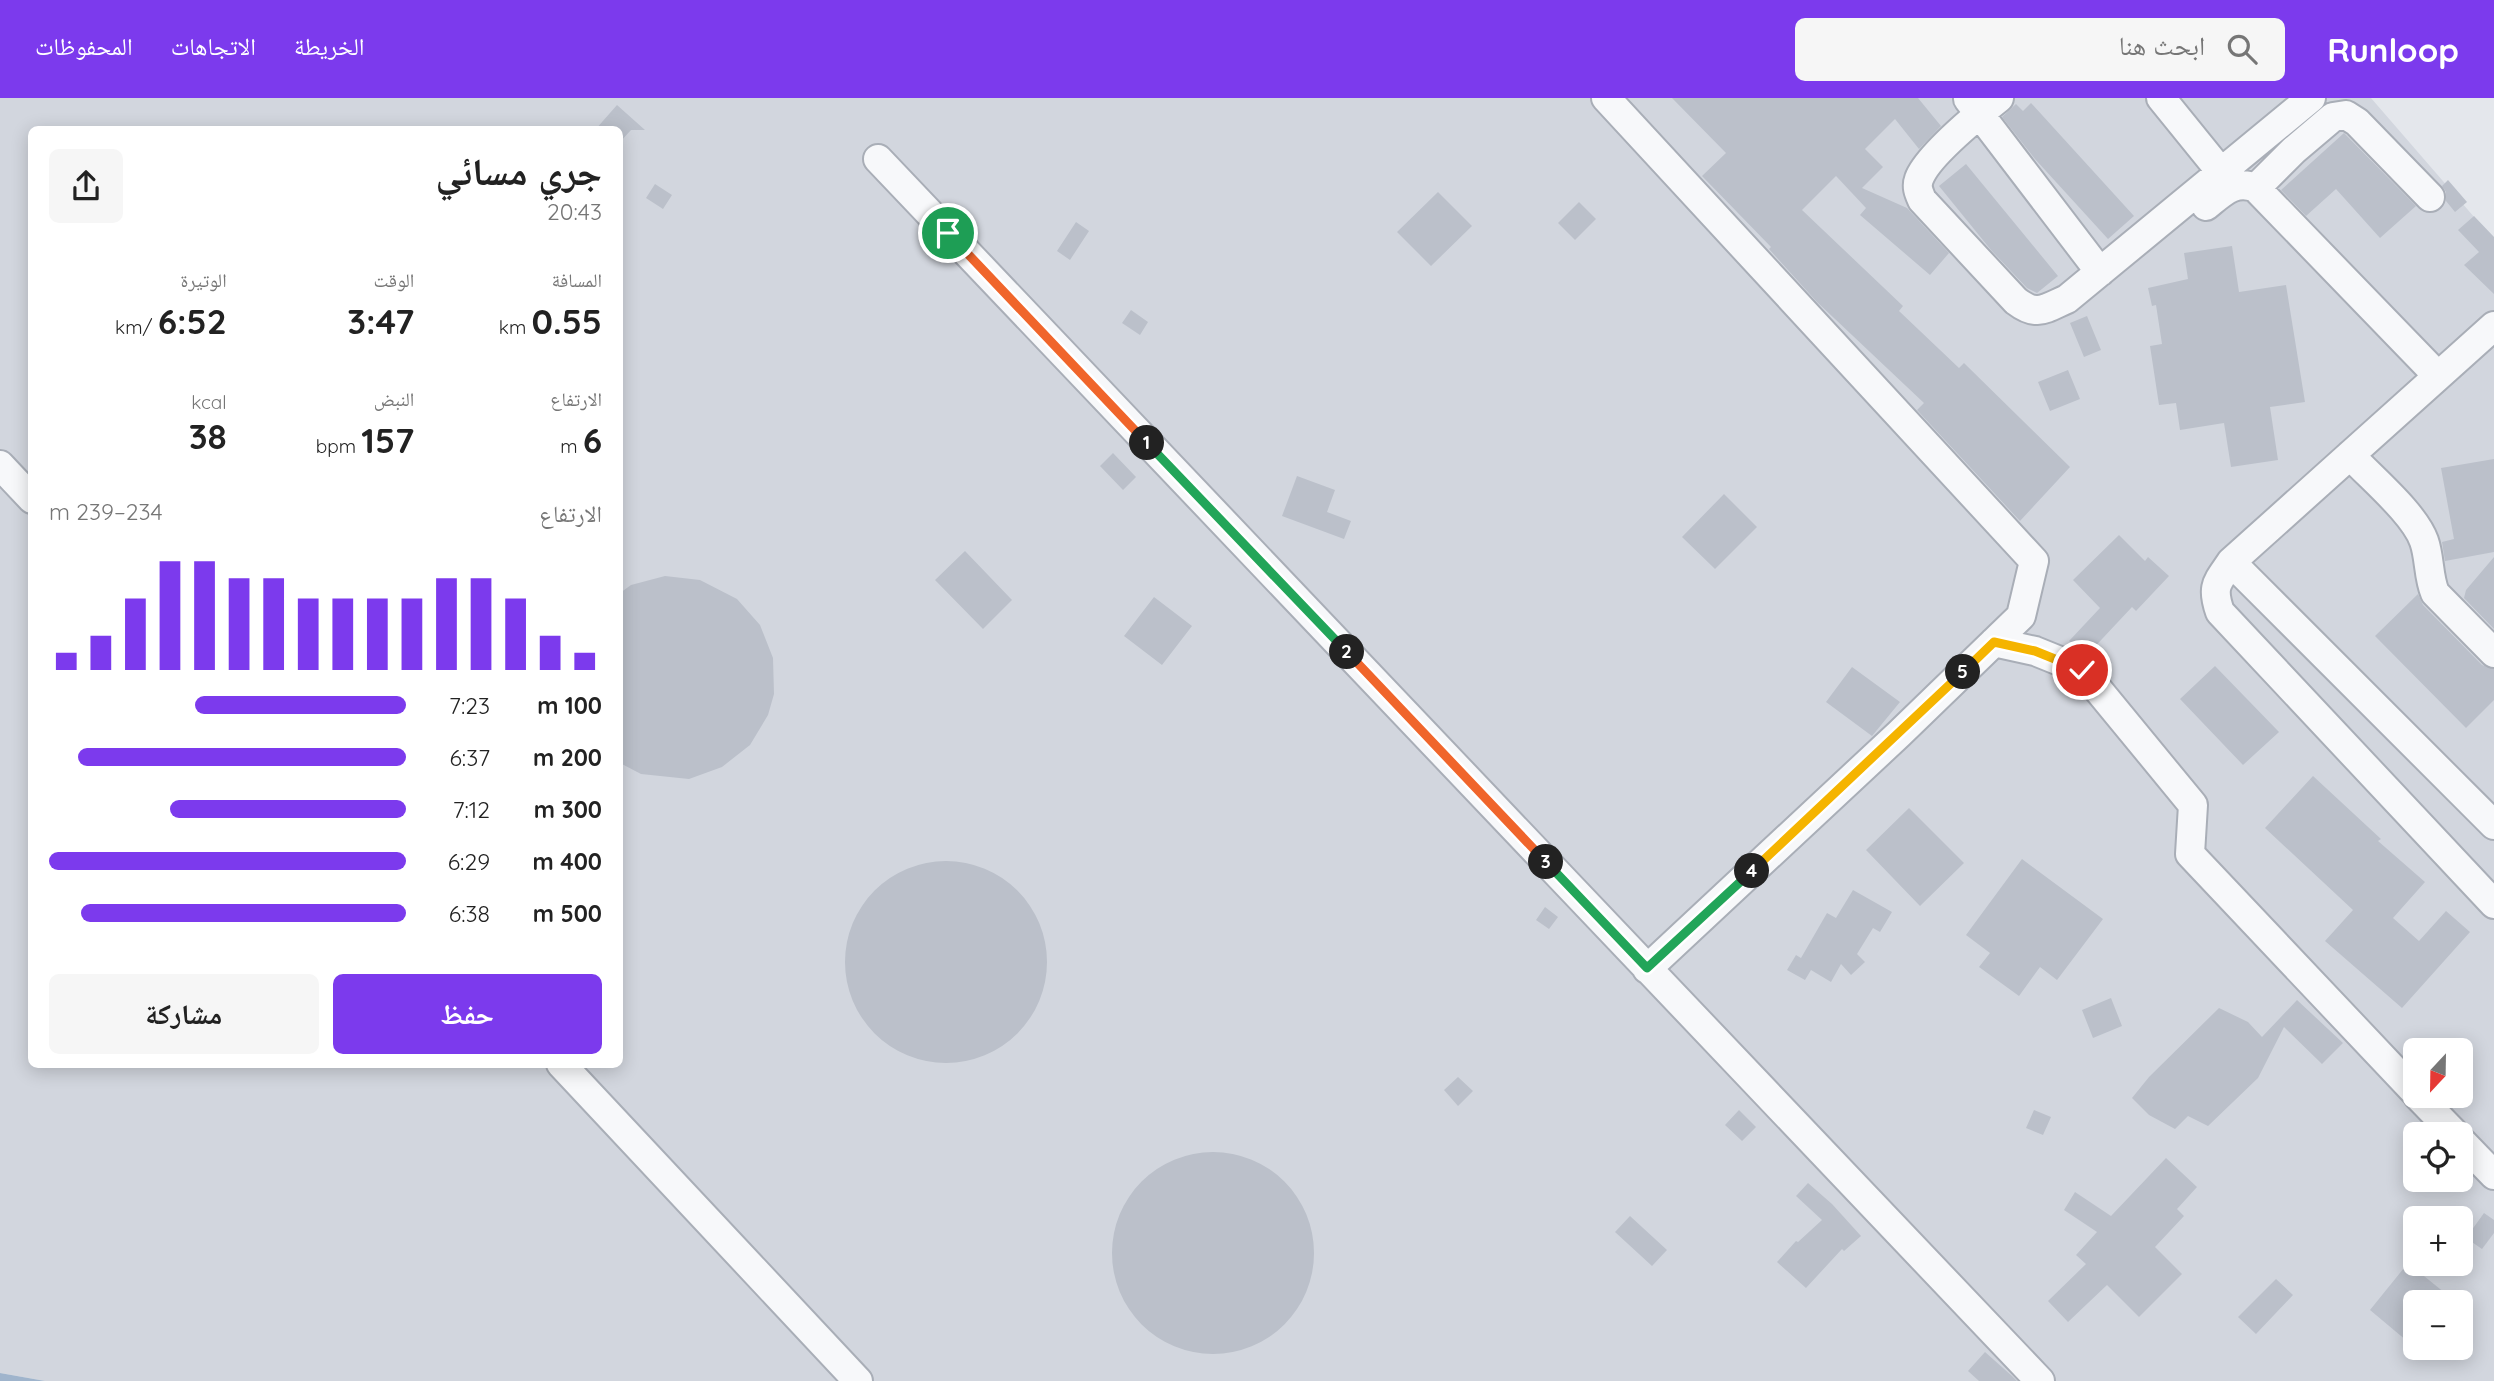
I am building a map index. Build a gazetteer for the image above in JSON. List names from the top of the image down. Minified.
{"north":"bottom","page":{"header":"Runloop","search":"ابحث هنا","nav":["الخريطة","الاتجاهات","المحفوظات"],"heading":["جري مسائي","20:43"],"stats":[["المسافة","0.55 km"],["الوقت","3:47"],["الوتيرة","6:52 /km"],["الارتفاع","6 m"],["النبض","157 bpm"],["kcal","38"]],"pins":["1","2","5","3","4"],"chart":["الارتفاع","234–239 m"],"list":[{"name":"100 m","note":"7:23"},{"name":"200 m","note":"6:37"},{"name":"300 m","note":"7:12"},{"name":"400 m","note":"6:29"},{"name":"500 m","note":"6:38"}],"buttons":["حفظ","مشاركة"],"map_buttons":["+","−"]}}
